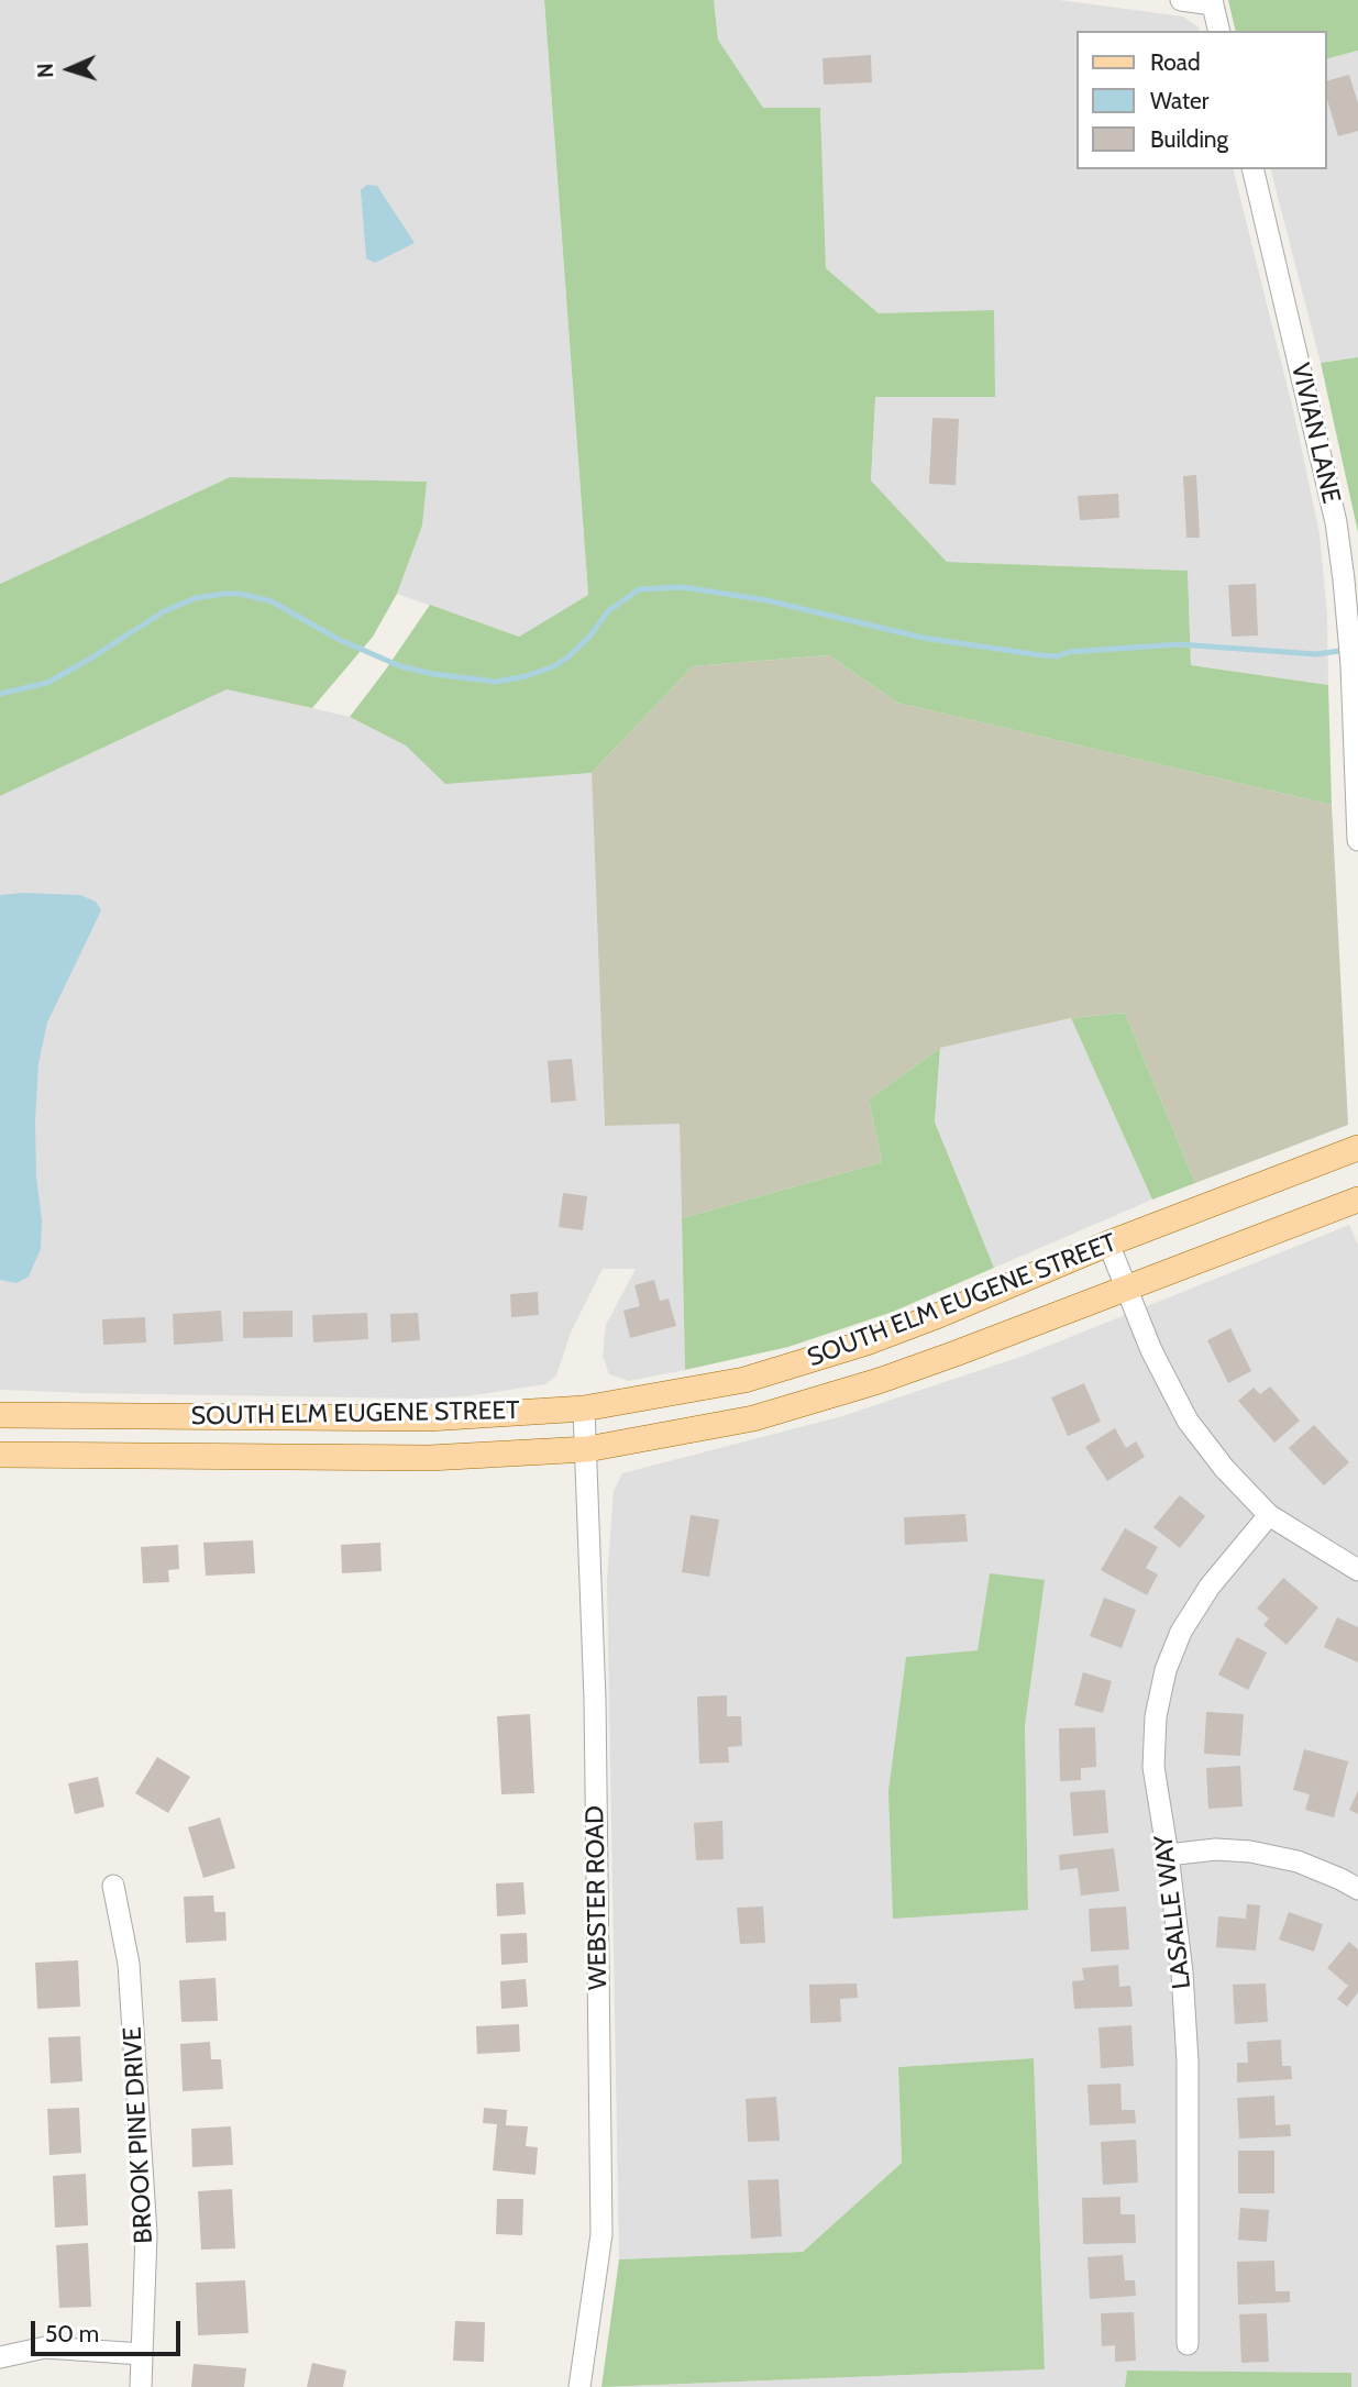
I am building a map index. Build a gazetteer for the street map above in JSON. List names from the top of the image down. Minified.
{"streets":{"main road":["SOUTH ELM EUGENE STREET"],"street":["VIVIAN LANE","WEBSTER ROAD","LASALLE WAY","BROOK PINE DRIVE"]},"crossings":[["SOUTH ELM EUGENE STREET","WEBSTER ROAD"]],"legend":["Road","Water","Building"],"scale_bar":"50 m","north":"left"}
